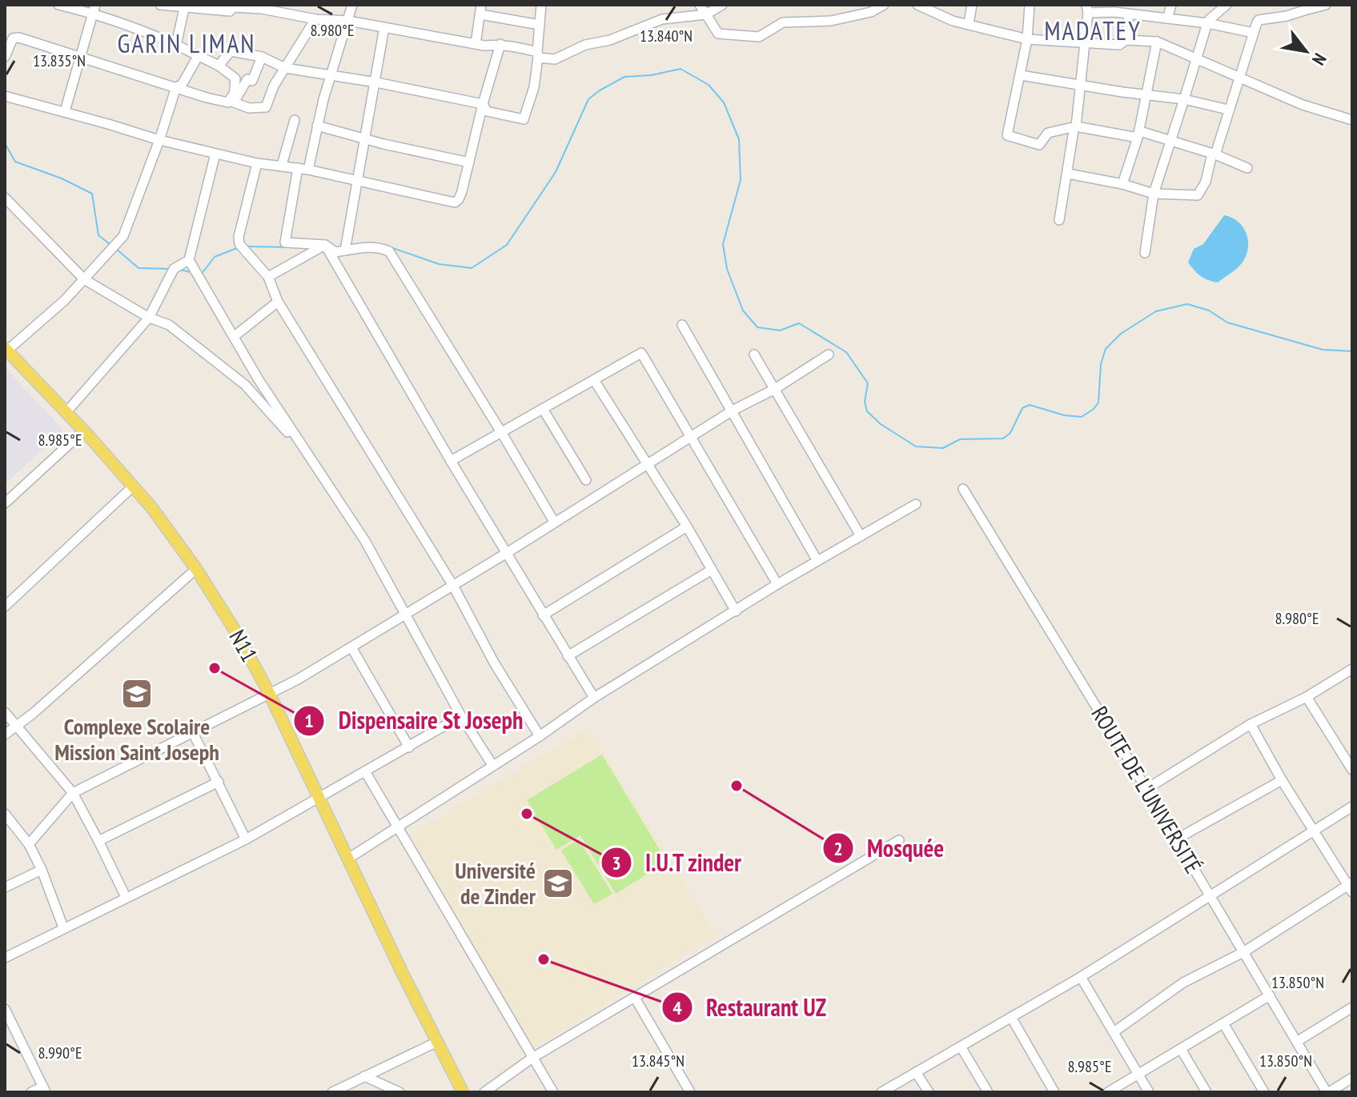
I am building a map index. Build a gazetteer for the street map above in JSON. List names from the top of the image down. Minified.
{"streets":{"main road":["N11"],"street":["ROUTE DE L'UNIVERSITÉ"]},"districts":["MADATEY","GARIN LIMAN"],"places":{"other":["Dispensaire St Joseph","Mosquée","I.U.T zinder","Restaurant UZ"],"school or university":["Complexe Scolaire Mission Saint Joseph","Université de Zinder"]},"north":"bottom right","coordinates":["8.980°E","13.840°N","13.835°N","8.985°E","13.850°N","8.990°E","13.845°N"]}
